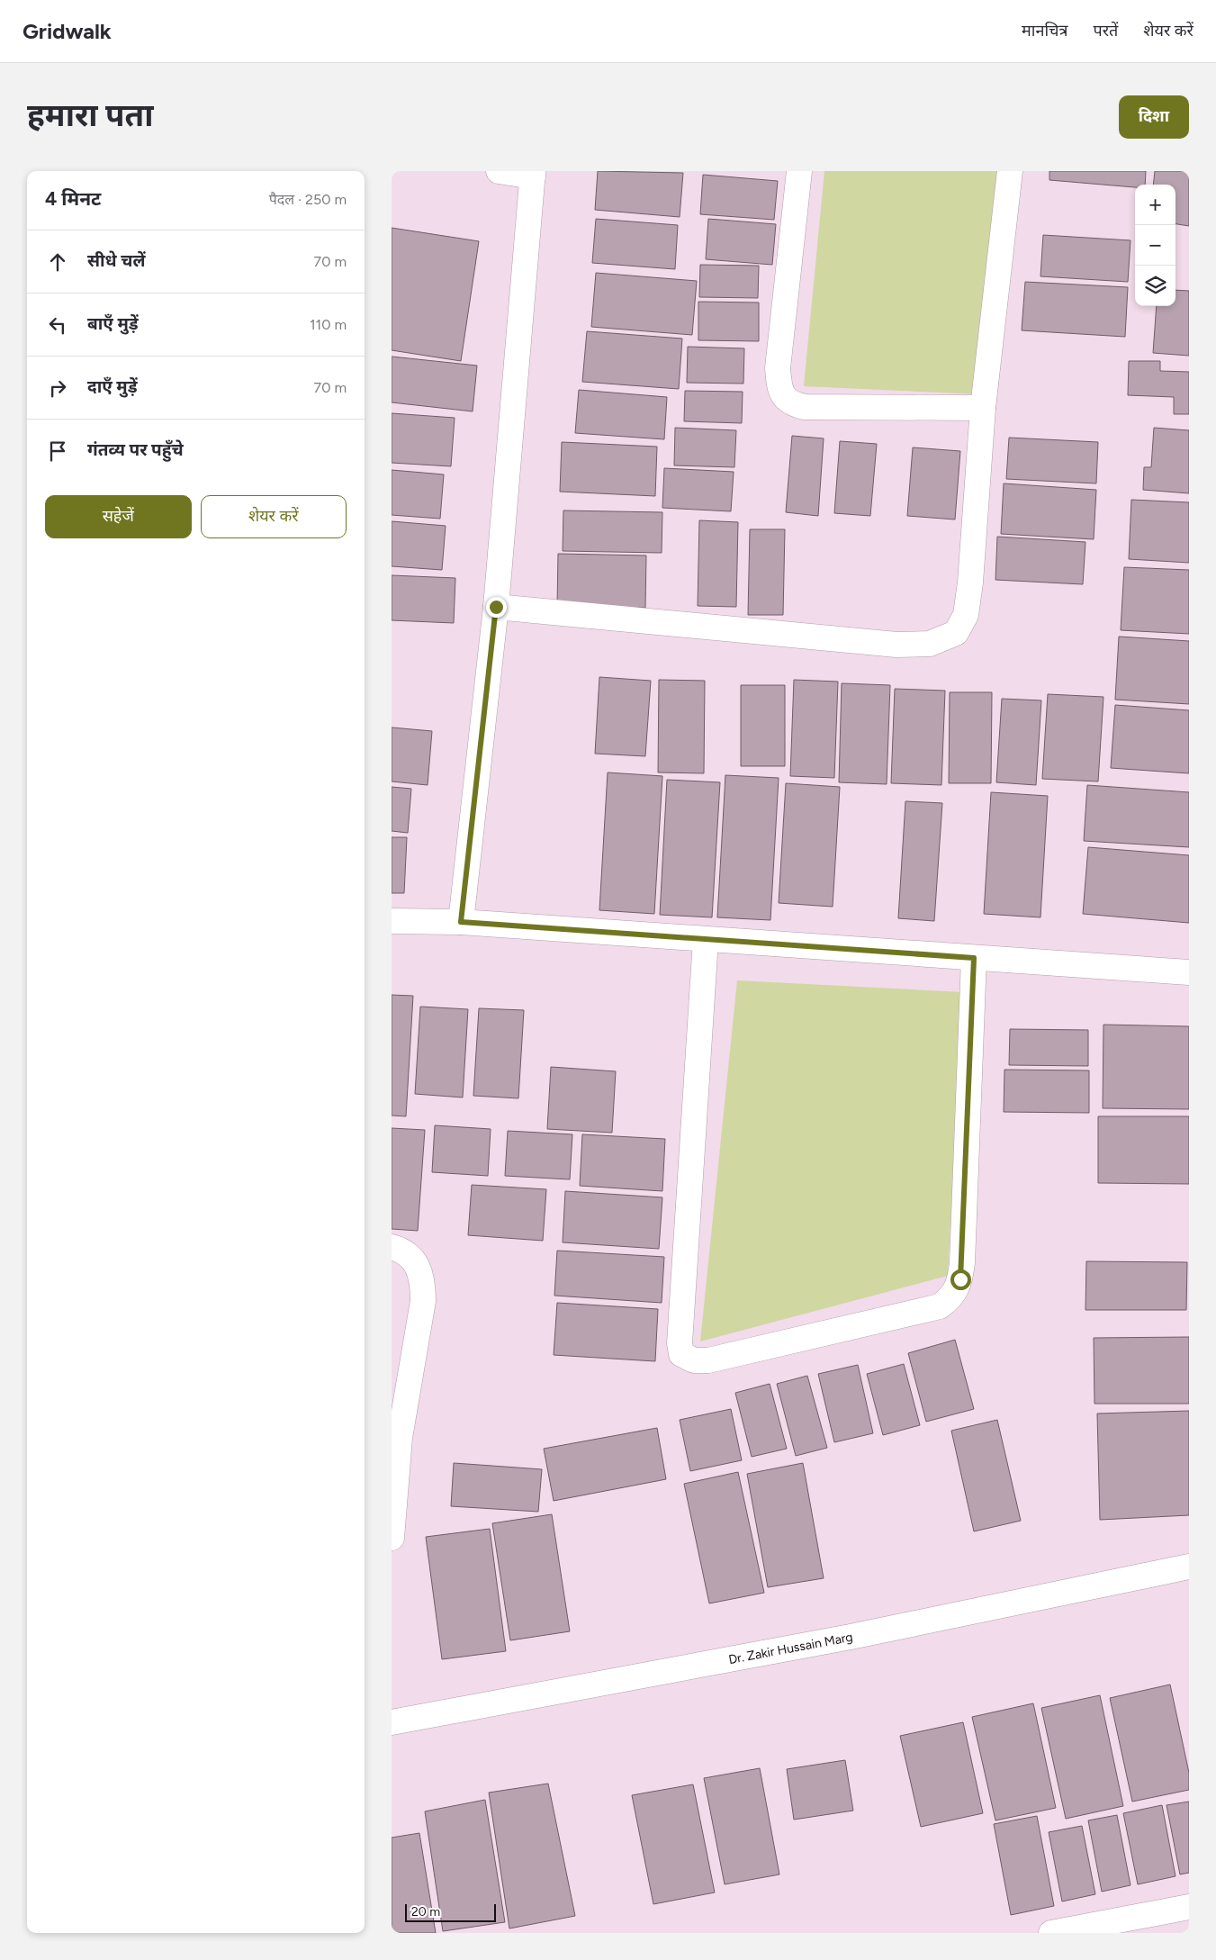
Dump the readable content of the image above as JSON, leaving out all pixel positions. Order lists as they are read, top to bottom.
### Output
{
  "streets": {
    "street": ["Dr. Zakir Hussain Marg"]
  },
  "scale_bar": "20 m",
  "page": {
    "header": "Gridwalk",
    "nav": ["मानचित्र", "परतें", "शेयर करें"],
    "buttons": [
      "दिशा",
      ["सहेजें", "शेयर करें"]
    ],
    "title": "हमारा पता",
    "heading": ["4 मिनट", "पैदल · 250 m"],
    "map_buttons": ["+", "−"],
    "list": [
      ["सीधे चलें", "70 m"],
      ["बाएँ मुड़ें", "110 m"],
      ["दाएँ मुड़ें", "70 m"],
      "गंतव्य पर पहुँचे"
    ],
    "scale": "20 m"
  }
}
